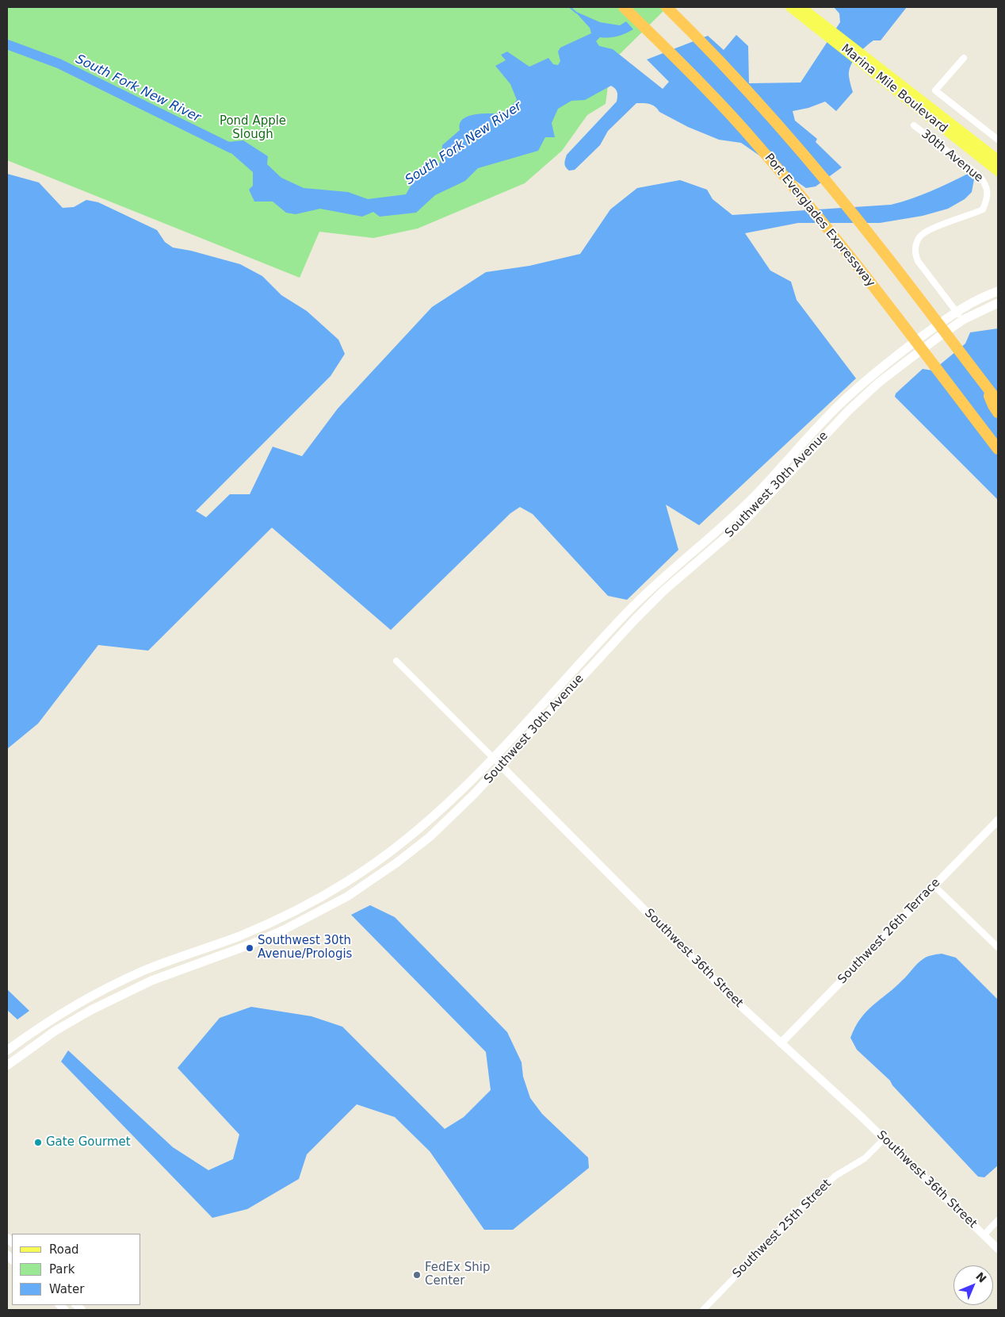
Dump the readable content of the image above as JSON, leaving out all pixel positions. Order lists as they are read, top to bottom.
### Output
{
  "streets": {
    "highway": ["Port Everglades Expressway"],
    "main road": ["Marina Mile Boulevard", "Southwest 30th Avenue"],
    "street": [
      "30th Avenue",
      "Southwest 26th Terrace",
      "Southwest 36th Street",
      "Southwest 25th Street"
    ]
  },
  "crossings": [
    ["30th Avenue", "Southwest 30th Avenue"],
    ["Southwest 30th Avenue", "Southwest 36th Street"],
    ["Southwest 26th Terrace", "Southwest 36th Street"],
    ["Southwest 36th Street", "Southwest 25th Street"]
  ],
  "water": ["South Fork New River"],
  "parks": ["Pond Apple Slough"],
  "places": ["Southwest 30th Avenue/Prologis", "Gate Gourmet", "FedEx Ship Center"],
  "legend": ["Road", "Park", "Water"],
  "north": "top right"
}
